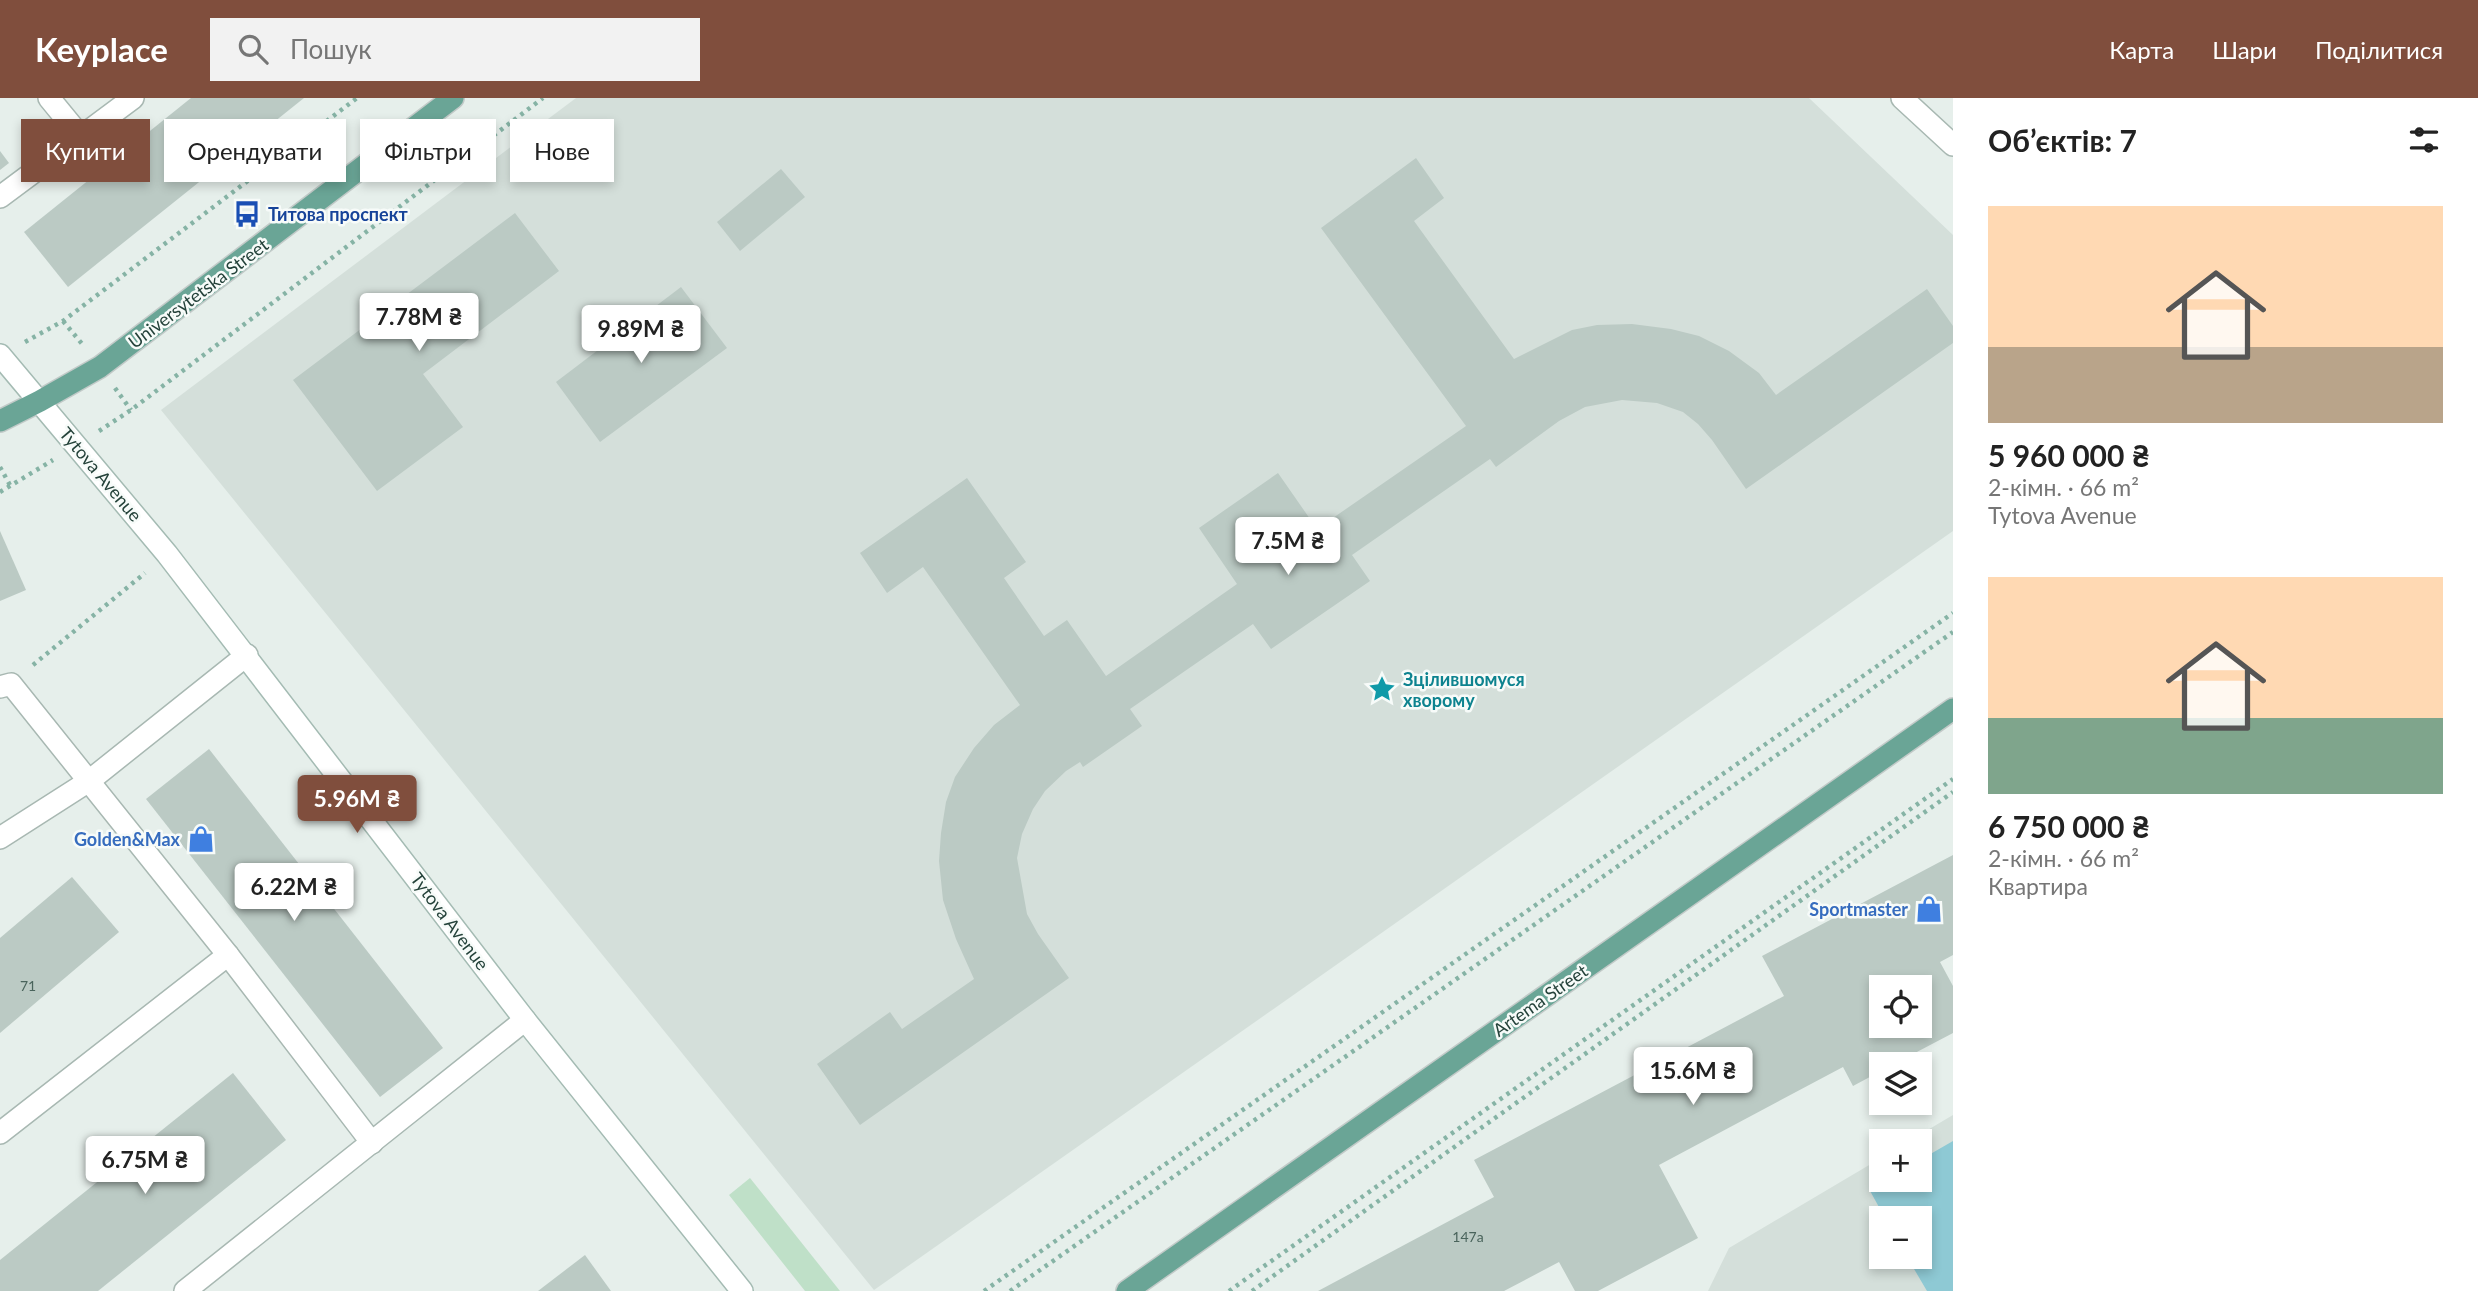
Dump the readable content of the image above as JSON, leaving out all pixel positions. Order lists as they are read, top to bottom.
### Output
{
  "streets": {
    "main road": ["Universytetska Street", "Artema Street"],
    "street": ["Tytova Avenue"]
  },
  "crossings": [
    ["Universytetska Street", "Tytova Avenue"]
  ],
  "places": {
    "bus stop": ["Титова проспект"],
    "place": ["Зцілившомуся хворому"],
    "shop": ["Golden&Max", "Sportmaster"]
  },
  "house_numbers": ["71", "147а"],
  "page": {
    "header": "Keyplace",
    "search": "Пошук",
    "nav": ["Карта", "Шари", "Поділитися"],
    "heading": "Об’єктів: 7",
    "chip": [
      "Купити",
      "Орендувати",
      "Фільтри",
      "Нове"
    ],
    "list": [
      {
        "name": "5 960 000 ₴",
        "note": "2-кімн. · 66 m² · Tytova Avenue"
      },
      {
        "name": "6 750 000 ₴",
        "note": "2-кімн. · 66 m² · Квартира"
      }
    ],
    "price": [
      "7.78M ₴",
      "9.89M ₴",
      "7.5M ₴",
      "5.96M ₴",
      "6.22M ₴",
      "15.6M ₴",
      "6.75M ₴"
    ],
    "map_buttons": ["+", "−"]
  }
}
